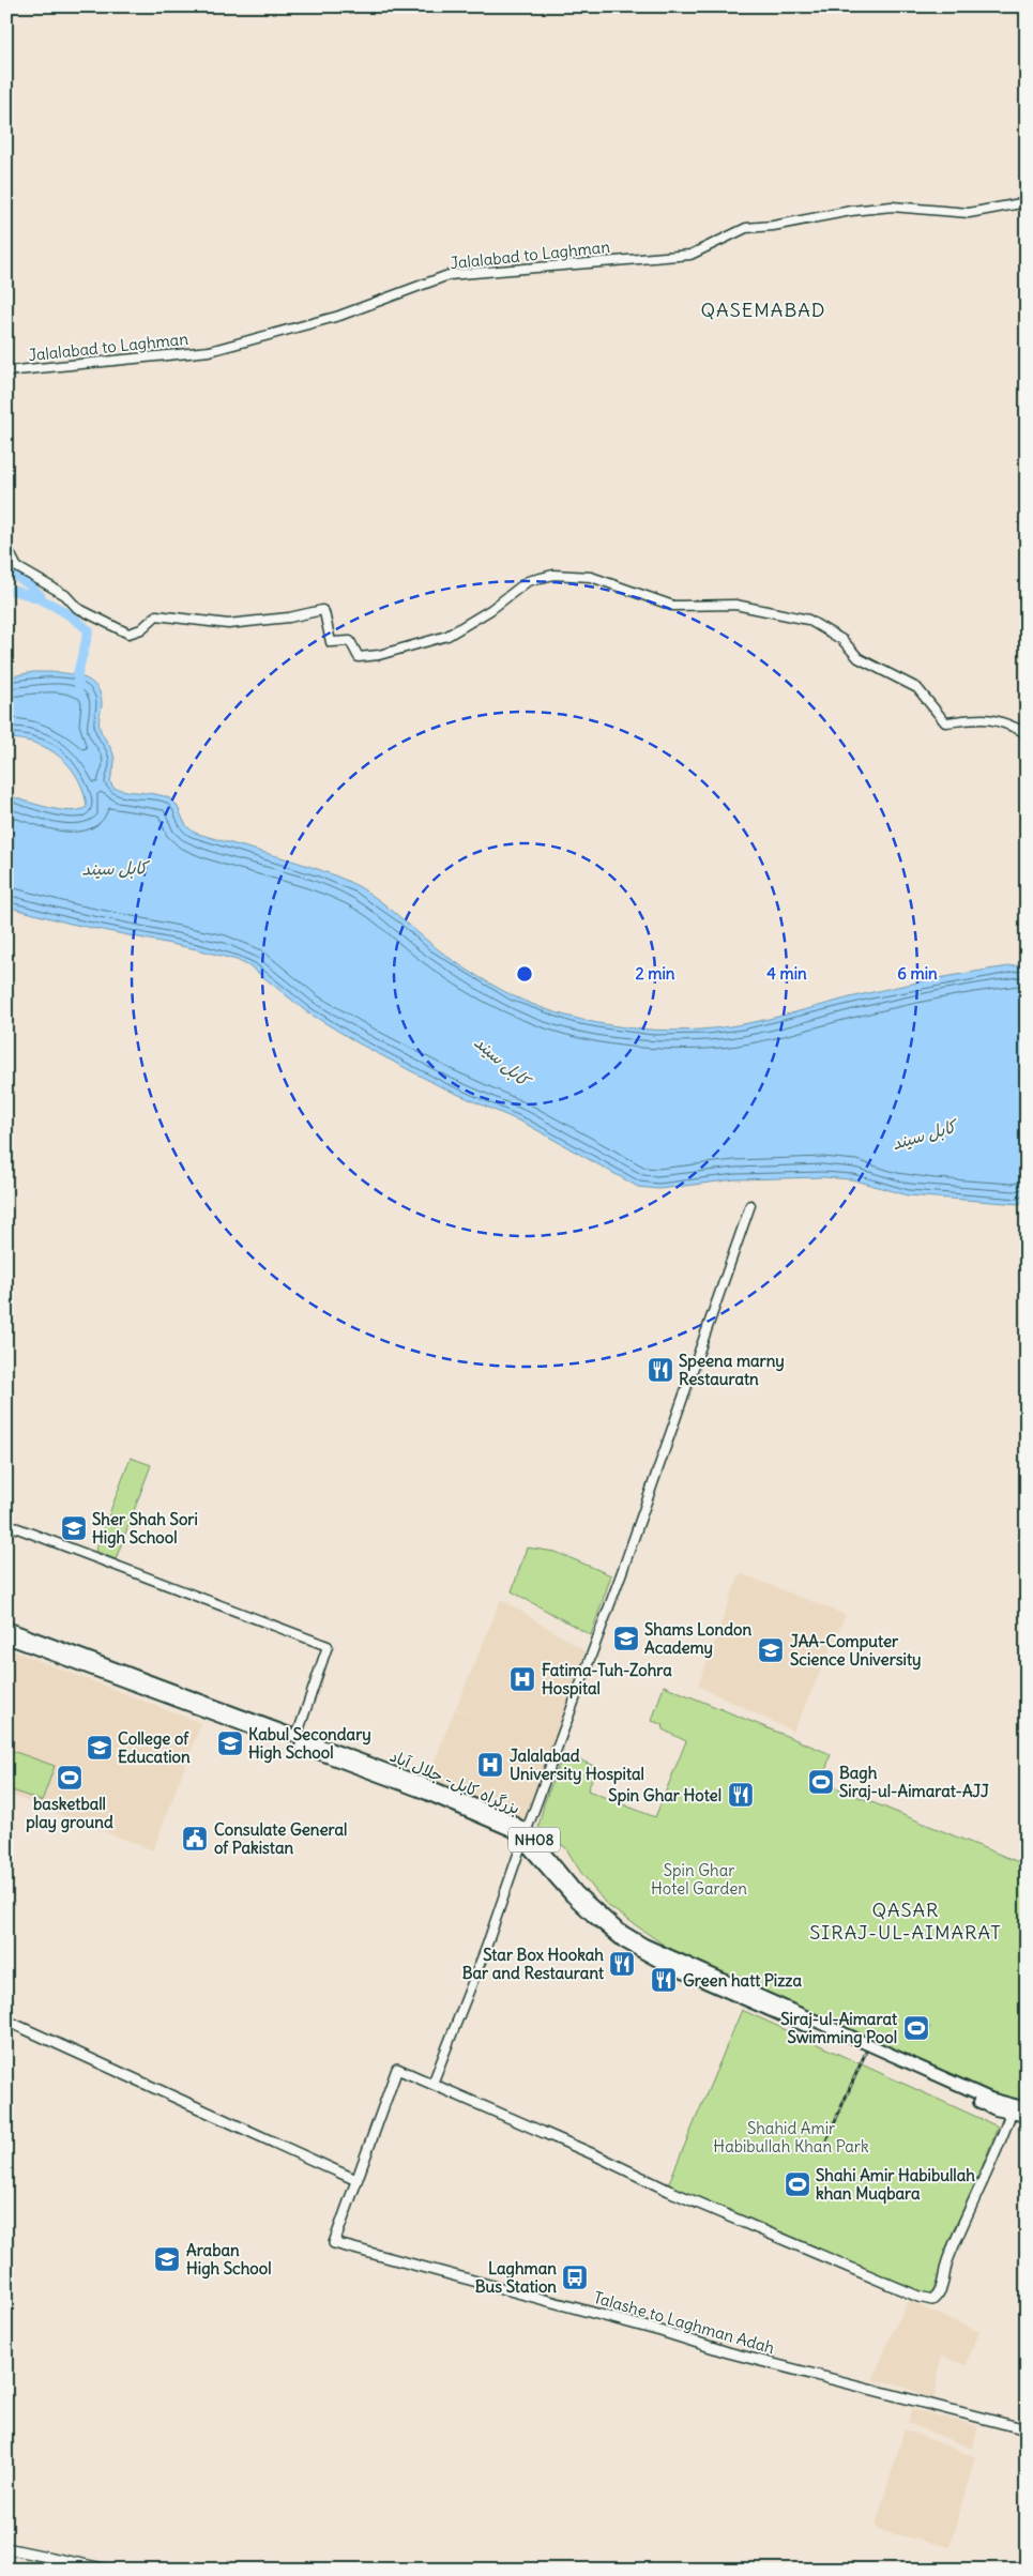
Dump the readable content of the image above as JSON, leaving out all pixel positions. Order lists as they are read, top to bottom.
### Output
{
  "streets": {
    "highway": ["بزرگراه کابل- جلال آباد", "NH08"],
    "main road": ["Talashe to Laghman Adah"],
    "street": ["Jalalabad to Laghman"]
  },
  "districts": ["QASEMABAD", "QASAR SIRAJ-UL-AIMARAT"],
  "water": ["کابل سيند"],
  "parks": ["Spin Ghar Hotel Garden", "Shahid Amir Habibullah Khan Park"],
  "places": {
    "restaurant": [
      "Speena marny Restauratn",
      "Spin Ghar Hotel",
      "Star Box Hookah Bar and Restaurant",
      "Green hatt Pizza"
    ],
    "school or university": [
      "Sher Shah Sori High School",
      "Shams London Academy",
      "JAA-Computer Science University",
      "Kabul Secondary High School",
      "College of Education",
      "Araban High School"
    ],
    "hospital": ["Fatima-Tuh-Zohra Hospital", "Jalalabad University Hospital"],
    "sports": [
      "basketball play ground",
      "Bagh Siraj-ul-Aimarat-AJJ",
      "Siraj-ul-Aimarat Swimming Pool",
      "Shahi Amir Habibullah khan Muqbara"
    ],
    "public building": ["Consulate General of Pakistan"],
    "bus stop": ["Laghman Bus Station"]
  },
  "rings": ["2 min", "4 min", "6 min"]
}
